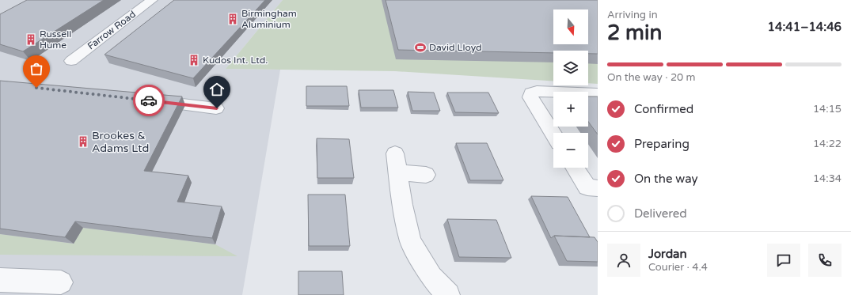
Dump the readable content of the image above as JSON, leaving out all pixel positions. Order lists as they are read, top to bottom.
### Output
{
  "streets": {
    "street": ["Farrow Road"]
  },
  "places": {
    "building": [
      "Birmingham Aluminium",
      "Russell Hume",
      "Kudos Int. Ltd.",
      "Brookes & Adams Ltd"
    ],
    "sports": ["David Lloyd"]
  },
  "north": "bottom",
  "page": {
    "heading": ["2 min", "Arriving in", "14:41–14:46"],
    "panel": ["Jordan", "Courier · 4.4"],
    "map_buttons": ["+", "−"],
    "bar": "On the way · 20 m",
    "list": [
      ["Confirmed", "14:15"],
      ["Preparing", "14:22"],
      ["On the way", "14:34"],
      "Delivered"
    ]
  }
}
